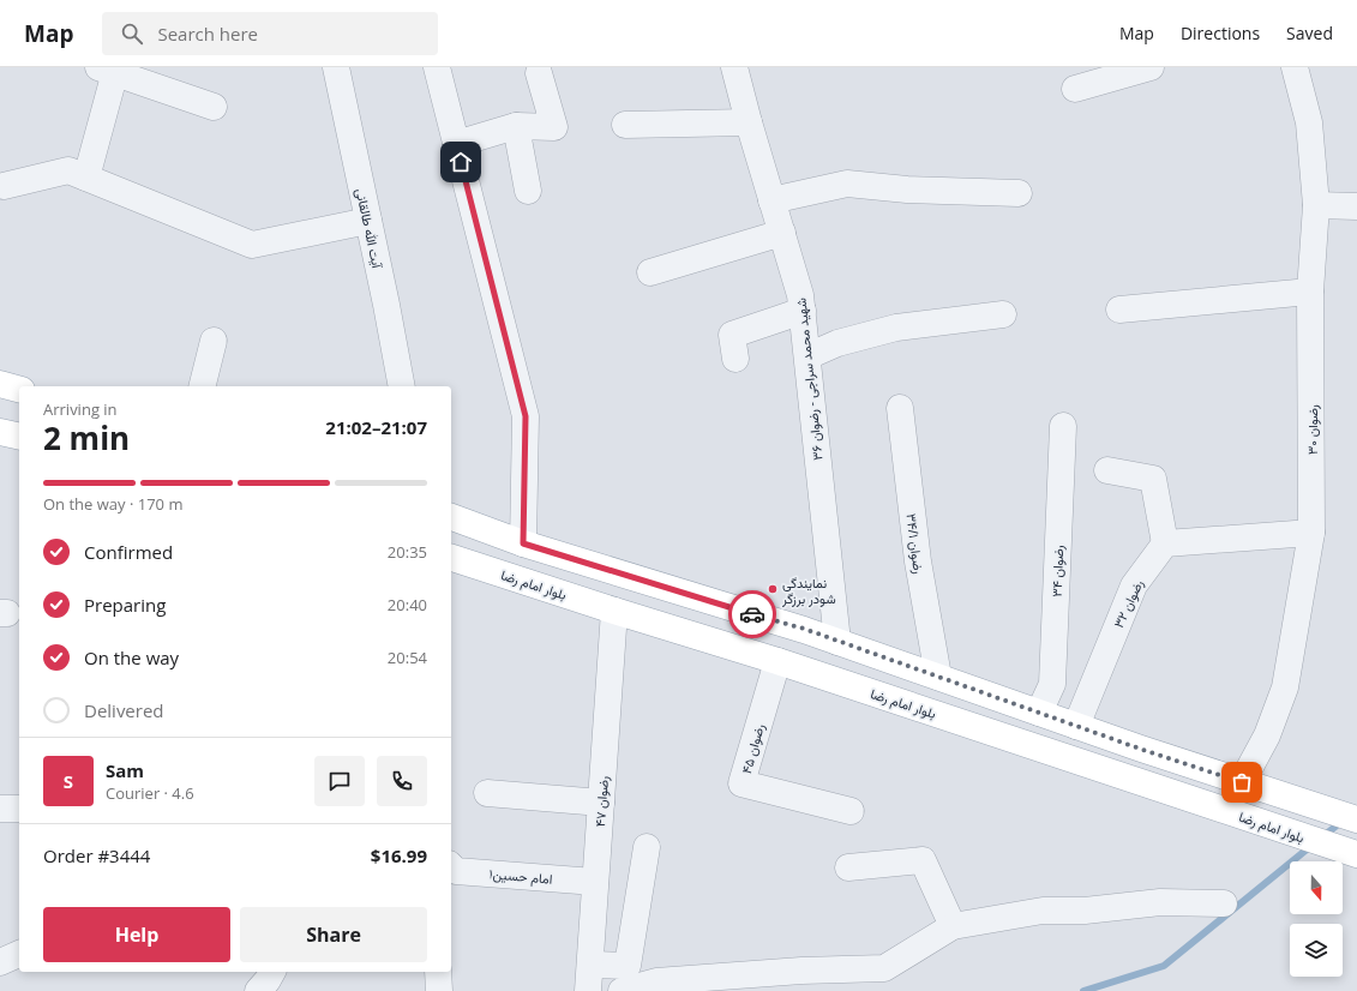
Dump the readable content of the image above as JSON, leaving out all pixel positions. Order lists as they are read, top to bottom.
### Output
{
  "streets": {
    "main road": ["بلوار امام رضا"],
    "street": [
      "آیت الله طالقانی",
      "شهید محمد سراجی - رضوان ۳۶",
      "رضوان ۳۰",
      "رضوان ۳۴/۱",
      "رضوان ۳۴",
      "رضوان ۳۲",
      "رضوان ۴۵",
      "رضوان ۴۷",
      "امام حسین۱"
    ]
  },
  "crossings": [
    ["بلوار امام رضا", "رضوان ۴۵"],
    ["بلوار امام رضا", "رضوان ۴۷"],
    ["رضوان ۴۷", "امام حسین۱"]
  ],
  "places": ["نمایندگی شودر برزگر"],
  "north": "bottom",
  "page": {
    "header": "Map",
    "search": "Search here",
    "nav": ["Map", "Directions", "Saved"],
    "heading": ["2 min", "Arriving in", "21:02–21:07"],
    "panel": [
      "Sam",
      "Courier · 4.6",
      "Order #3444",
      "$16.99"
    ],
    "bar": "On the way · 170 m",
    "list": [
      ["Confirmed", "20:35"],
      ["Preparing", "20:40"],
      ["On the way", "20:54"],
      "Delivered"
    ],
    "round": "S",
    "buttons": ["Help", "Share"]
  }
}
